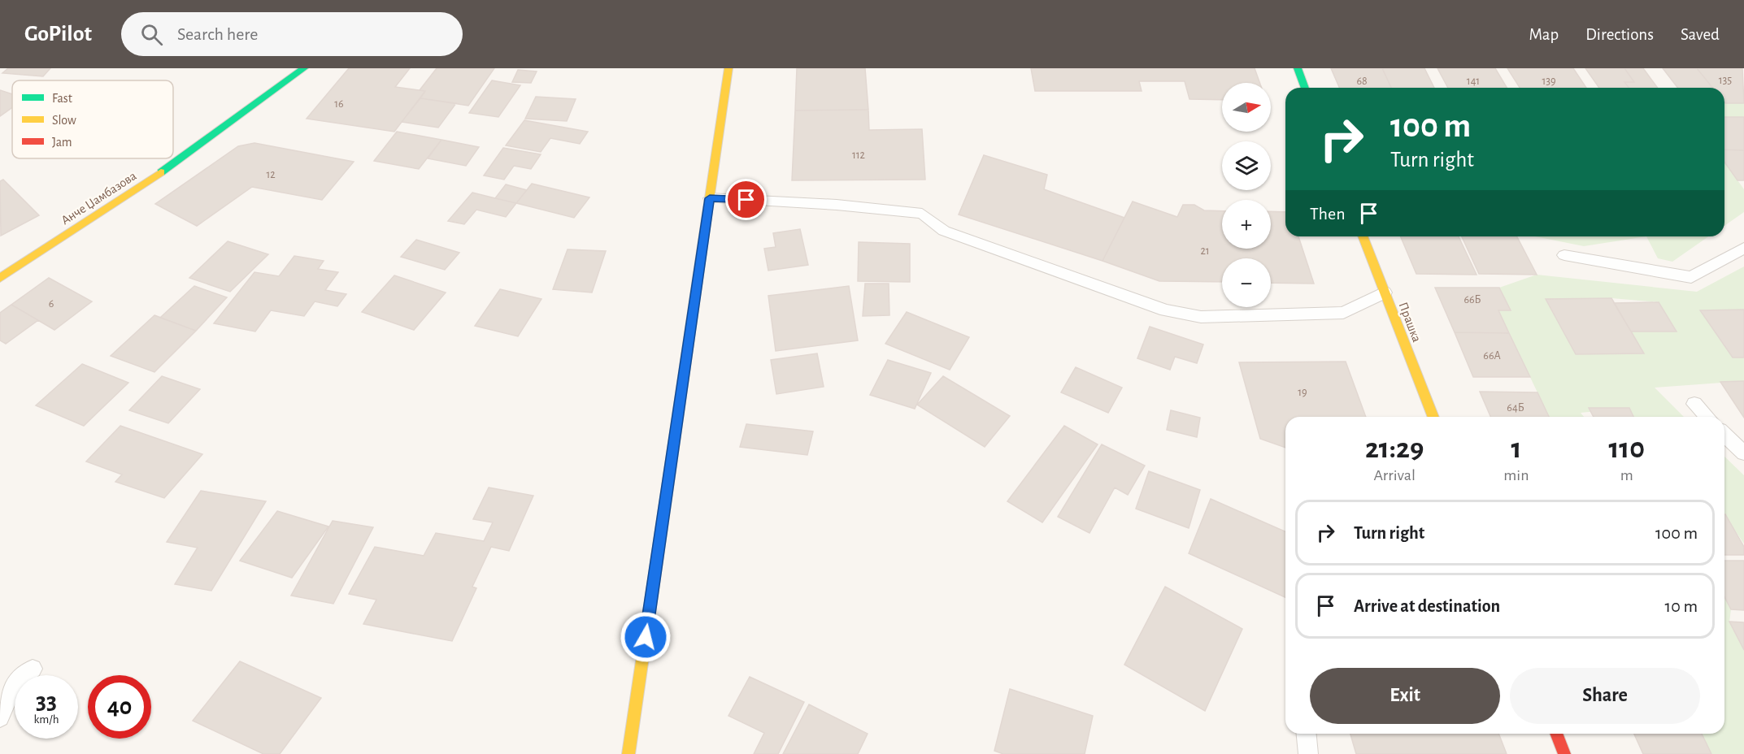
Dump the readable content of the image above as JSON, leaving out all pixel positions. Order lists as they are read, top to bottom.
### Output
{
  "streets": {
    "street": ["Анче Џамбазова", "Прашка"]
  },
  "house_numbers": [
    "135",
    "68",
    "141",
    "139",
    "16",
    "112",
    "12",
    "21",
    "66Б",
    "6",
    "66А",
    "19",
    "64Б"
  ],
  "legend": ["Fast", "Slow", "Jam"],
  "north": "right",
  "page": {
    "header": "GoPilot",
    "search": "Search here",
    "nav": ["Map", "Directions", "Saved"],
    "map_buttons": ["+", "−"],
    "turn": ["100 m", "Turn right"],
    "then": "Then",
    "eta": [
      "21:29",
      "Arrival",
      "1",
      "min",
      "110",
      "m"
    ],
    "list": [
      {
        "name": "Turn right",
        "value": "100 m"
      },
      {
        "name": "Arrive at destination",
        "value": "10 m"
      }
    ],
    "buttons": ["Exit", "Share"],
    "speed": "33 km/h",
    "limit": "40"
  }
}
